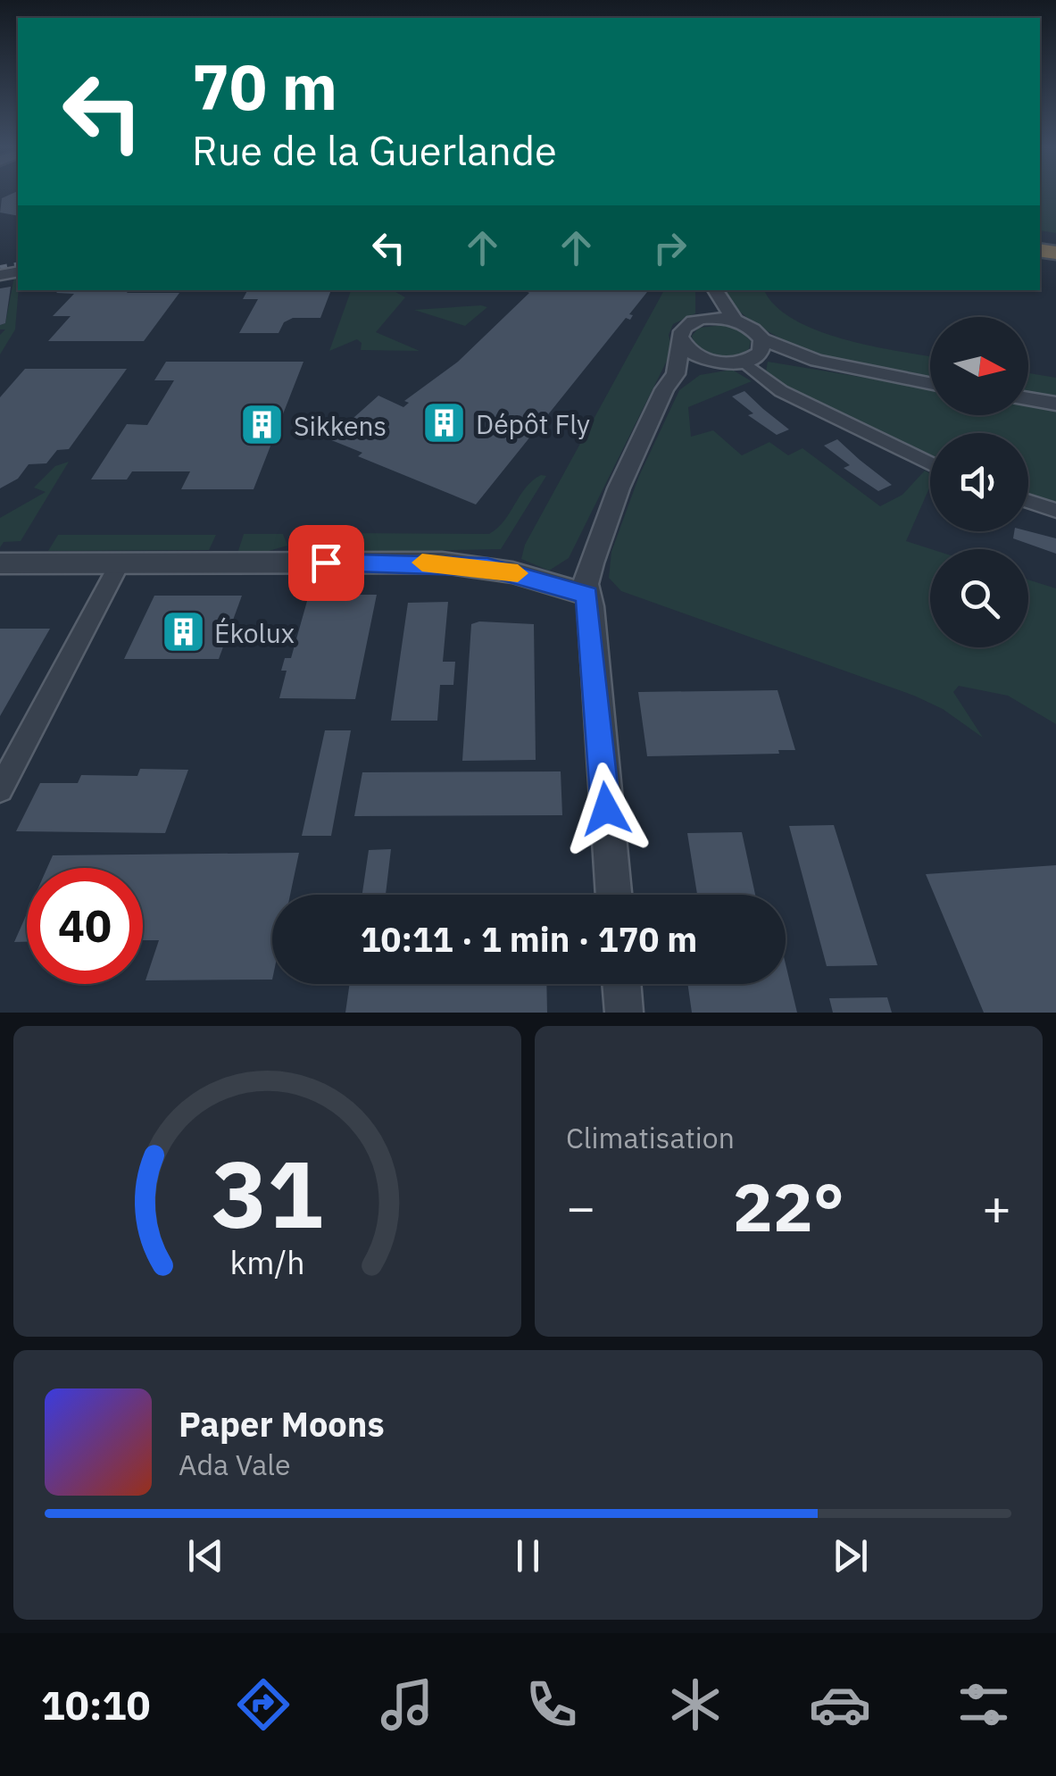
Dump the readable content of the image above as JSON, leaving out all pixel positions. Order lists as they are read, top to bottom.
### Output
{
  "places": {
    "building": ["Dépôt Fly", "Sikkens", "Ékolux"]
  },
  "north": "right",
  "page": {
    "turn": ["70 m", "Rue de la Guerlande"],
    "limit": "40",
    "trip": "10:11 · 1 min · 170 m",
    "tile": "Climatisation",
    "heat": ["−", "22°", "+"],
    "song": ["Paper Moons", "Ada Vale"],
    "tabs": "10:10",
    "gauge": ["31", "km/h"]
  }
}
